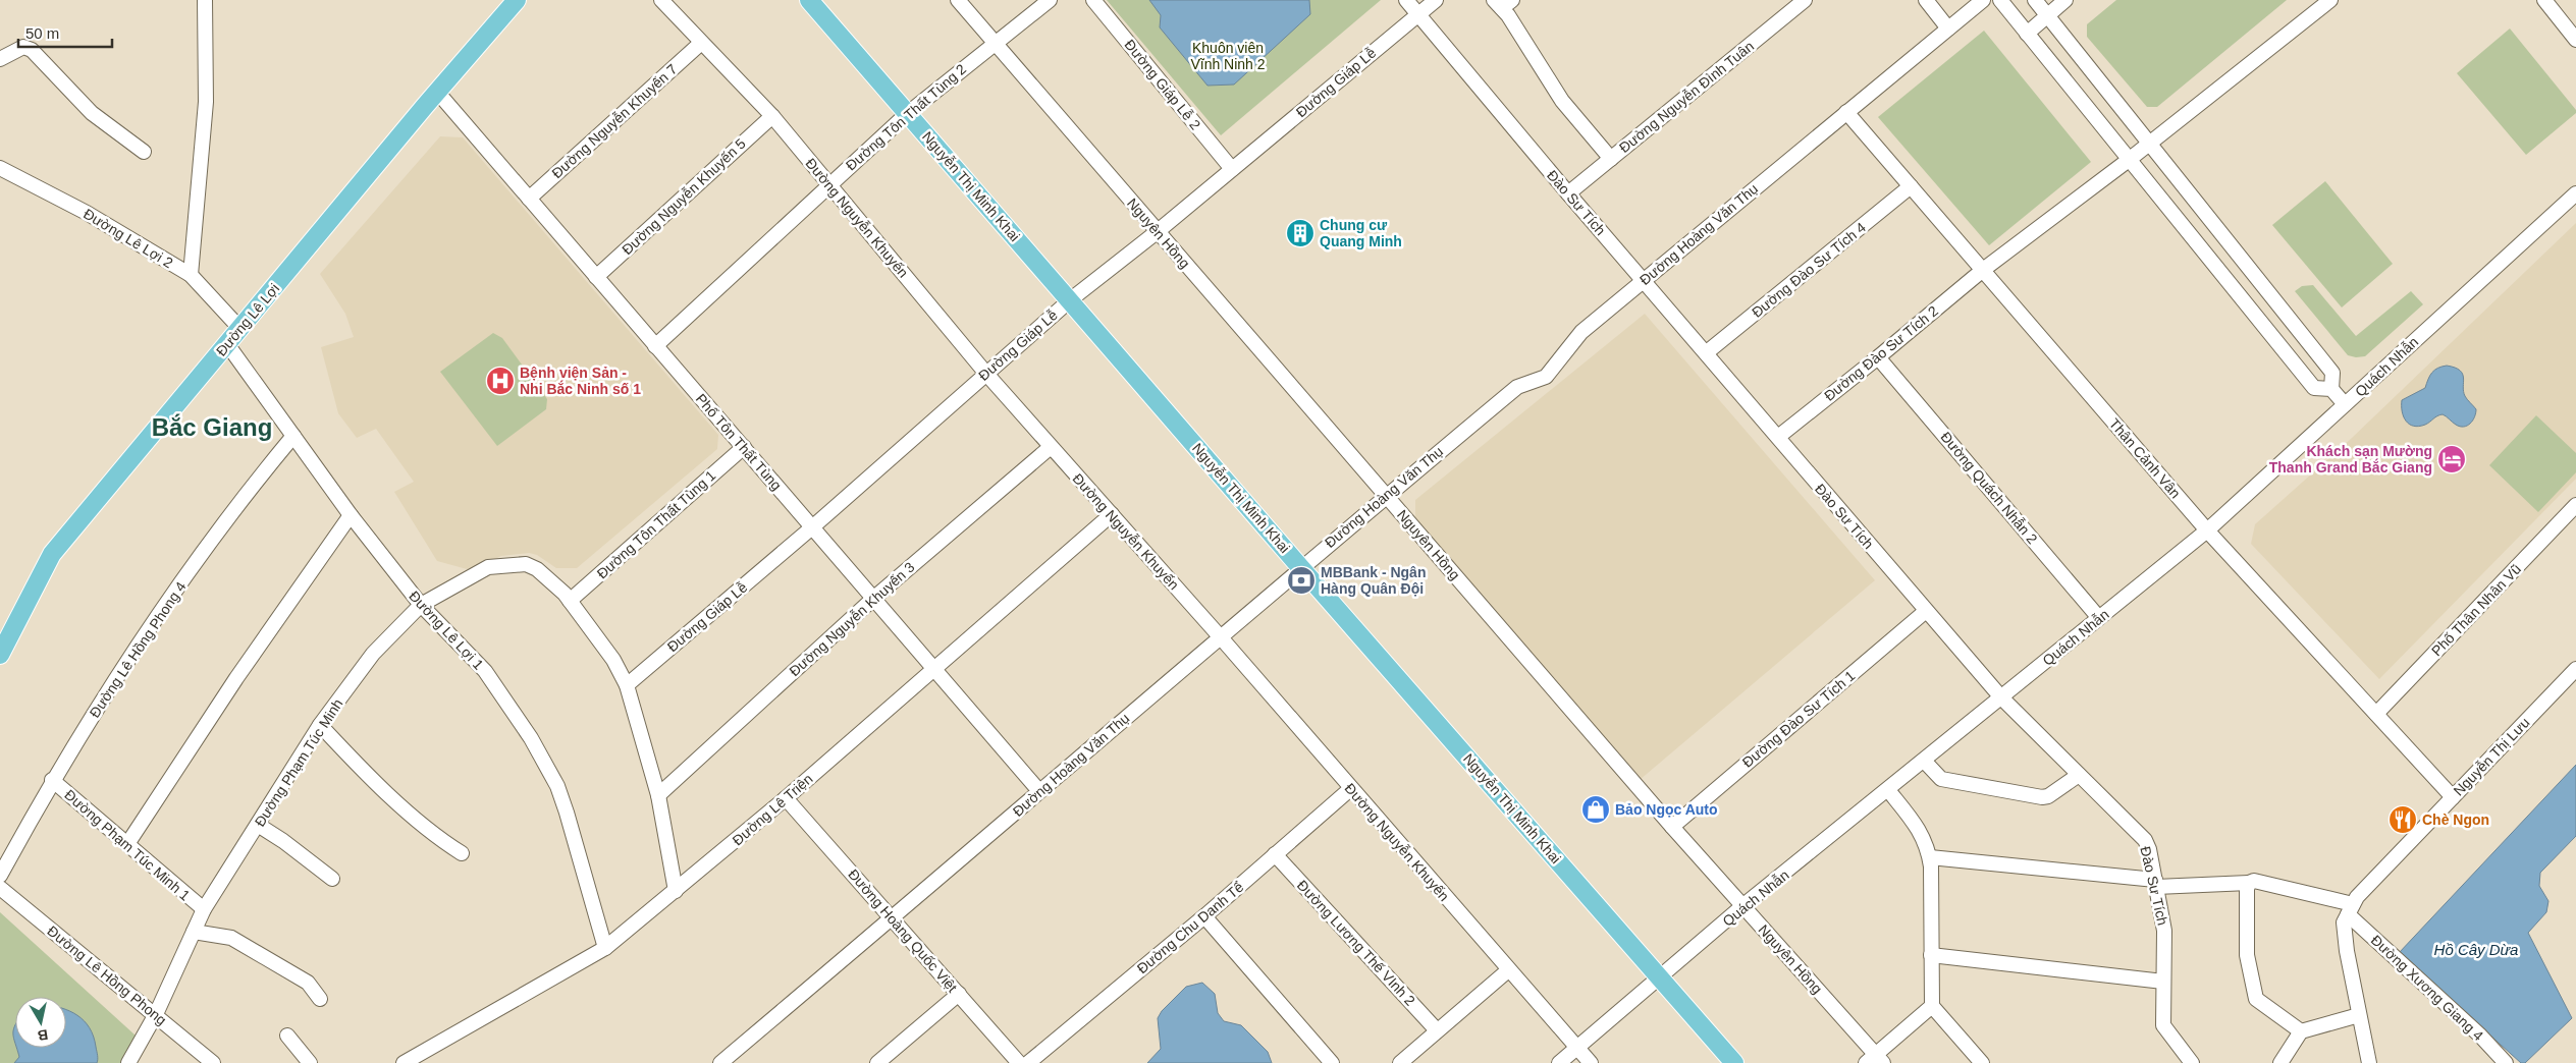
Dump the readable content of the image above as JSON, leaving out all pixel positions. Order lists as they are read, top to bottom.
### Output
{
  "streets": {
    "main road": ["Nguyễn Thị Minh Khai", "Đường Lê Lợi"],
    "street": [
      "Đường Giáp Lễ",
      "Đường Giáp Lễ 2",
      "Đường Nguyễn Đình Tuân",
      "Đường Tôn Thất Tùng 2",
      "Đường Nguyễn Khuyến 7",
      "Đường Nguyễn Khuyến 5",
      "Đào Sư Tích",
      "Đường Nguyễn Khuyến",
      "Nguyên Hồng",
      "Đường Hoàng Văn Thụ",
      "Đường Lê Lợi 2",
      "Đường Đào Sư Tích 4",
      "Đường Đào Sư Tích 2",
      "Quách Nhẫn",
      "Phố Tôn Thất Tùng",
      "Thân Cảnh Vân",
      "Đường Quách Nhẫn 2",
      "Đường Tôn Thất Tùng 1",
      "Phố Thân Nhân Vũ",
      "Đường Nguyễn Khuyến 3",
      "Đường Lê Lợi 1",
      "Đường Lê Hồng Phong 4",
      "Đường Đào Sư Tích 1",
      "Nguyễn Thị Lưu",
      "Đường Phạm Túc Minh",
      "Đường Lê Triện",
      "Đường Phạm Túc Minh 1",
      "Đường Chu Danh Tể",
      "Đường Hoàng Quốc Việt",
      "Đường Lương Thế VInh 2",
      "Đường Lê Hồng Phong",
      "Đường Xương Giang 4"
    ]
  },
  "crossings": [
    ["Đường Giáp Lễ", "Đường Giáp Lễ 2"],
    ["Đường Giáp Lễ", "Nguyễn Thị Minh Khai"],
    ["Đường Giáp Lễ", "Đào Sư Tích"],
    ["Đường Giáp Lễ", "Đường Nguyễn Khuyến"],
    ["Đường Giáp Lễ", "Nguyên Hồng"],
    ["Đường Giáp Lễ", "Phố Tôn Thất Tùng"],
    ["Đường Giáp Lễ", "Đường Phạm Túc Minh"],
    ["Đường Nguyễn Đình Tuân", "Đào Sư Tích"],
    ["Đường Tôn Thất Tùng 2", "Nguyễn Thị Minh Khai"],
    ["Đường Tôn Thất Tùng 2", "Đường Nguyễn Khuyến"],
    ["Đường Tôn Thất Tùng 2", "Nguyên Hồng"],
    ["Đường Tôn Thất Tùng 2", "Phố Tôn Thất Tùng"],
    ["Đường Nguyễn Khuyến 7", "Đường Nguyễn Khuyến"],
    ["Đường Nguyễn Khuyến 7", "Phố Tôn Thất Tùng"],
    ["Nguyễn Thị Minh Khai", "Đường Hoàng Văn Thụ"],
    ["Nguyễn Thị Minh Khai", "Quách Nhẫn"],
    ["Đường Nguyễn Khuyến 5", "Đường Nguyễn Khuyến"],
    ["Đường Nguyễn Khuyến 5", "Phố Tôn Thất Tùng"],
    ["Đào Sư Tích", "Đường Hoàng Văn Thụ"],
    ["Đào Sư Tích", "Đường Đào Sư Tích 4"],
    ["Đào Sư Tích", "Đường Đào Sư Tích 2"],
    ["Đào Sư Tích", "Quách Nhẫn"],
    ["Đào Sư Tích", "Đường Đào Sư Tích 1"],
    ["Đường Nguyễn Khuyến", "Đường Hoàng Văn Thụ"],
    ["Đường Nguyễn Khuyến", "Quách Nhẫn"],
    ["Đường Nguyễn Khuyến", "Đường Nguyễn Khuyến 3"],
    ["Đường Nguyễn Khuyến", "Đường Lê Triện"],
    ["Đường Nguyễn Khuyến", "Đường Chu Danh Tể"],
    ["Nguyên Hồng", "Đường Hoàng Văn Thụ"],
    ["Nguyên Hồng", "Quách Nhẫn"],
    ["Nguyên Hồng", "Đường Đào Sư Tích 1"],
    ["Đường Hoàng Văn Thụ", "Phố Tôn Thất Tùng"],
    ["Đường Hoàng Văn Thụ", "Thân Cảnh Vân"],
    ["Đường Hoàng Văn Thụ", "Đường Hoàng Quốc Việt"],
    ["Đường Lê Lợi 2", "Đường Lê Lợi"],
    ["Đường Đào Sư Tích 4", "Thân Cảnh Vân"],
    ["Đường Lê Lợi", "Phố Tôn Thất Tùng"],
    ["Đường Lê Lợi", "Đường Lê Lợi 1"],
    ["Đường Đào Sư Tích 2", "Thân Cảnh Vân"],
    ["Đường Đào Sư Tích 2", "Đường Quách Nhẫn 2"],
    ["Quách Nhẫn", "Thân Cảnh Vân"],
    ["Quách Nhẫn", "Đường Quách Nhẫn 2"],
    ["Phố Tôn Thất Tùng", "Đường Tôn Thất Tùng 1"],
    ["Phố Tôn Thất Tùng", "Đường Nguyễn Khuyến 3"],
    ["Phố Tôn Thất Tùng", "Đường Lê Triện"],
    ["Thân Cảnh Vân", "Phố Thân Nhân Vũ"],
    ["Thân Cảnh Vân", "Nguyễn Thị Lưu"],
    ["Đường Tôn Thất Tùng 1", "Đường Phạm Túc Minh"],
    ["Đường Nguyễn Khuyến 3", "Đường Phạm Túc Minh"],
    ["Đường Lê Lợi 1", "Đường Lê Hồng Phong 4"],
    ["Đường Lê Lợi 1", "Đường Phạm Túc Minh"],
    ["Đường Lê Lợi 1", "Đường Lê Triện"],
    ["Đường Lê Hồng Phong 4", "Đường Phạm Túc Minh 1"],
    ["Nguyễn Thị Lưu", "Đường Xương Giang 4"],
    ["Đường Phạm Túc Minh", "Đường Lê Triện"],
    ["Đường Phạm Túc Minh", "Đường Phạm Túc Minh 1"],
    ["Đường Phạm Túc Minh", "Đường Lê Hồng Phong"],
    ["Đường Lê Triện", "Đường Hoàng Quốc Việt"],
    ["Đường Chu Danh Tể", "Đường Lương Thế VInh 2"]
  ],
  "districts": ["Bắc Giang"],
  "water": ["Hồ Cây Dừa"],
  "parks": ["Khuôn viên Vĩnh Ninh 2"],
  "places": {
    "building": ["Chung cư Quang Minh"],
    "hospital": ["Bệnh viện Sản - Nhi Bắc Ninh số 1"],
    "hotel": ["Khách sạn Mường Thanh Grand Bắc Giang"],
    "bank": ["MBBank - Ngân Hàng Quân Đội"],
    "shop": ["Bảo Ngọc Auto"],
    "restaurant": ["Chè Ngon"]
  },
  "scale_bar": "50 m",
  "north": "bottom"
}
